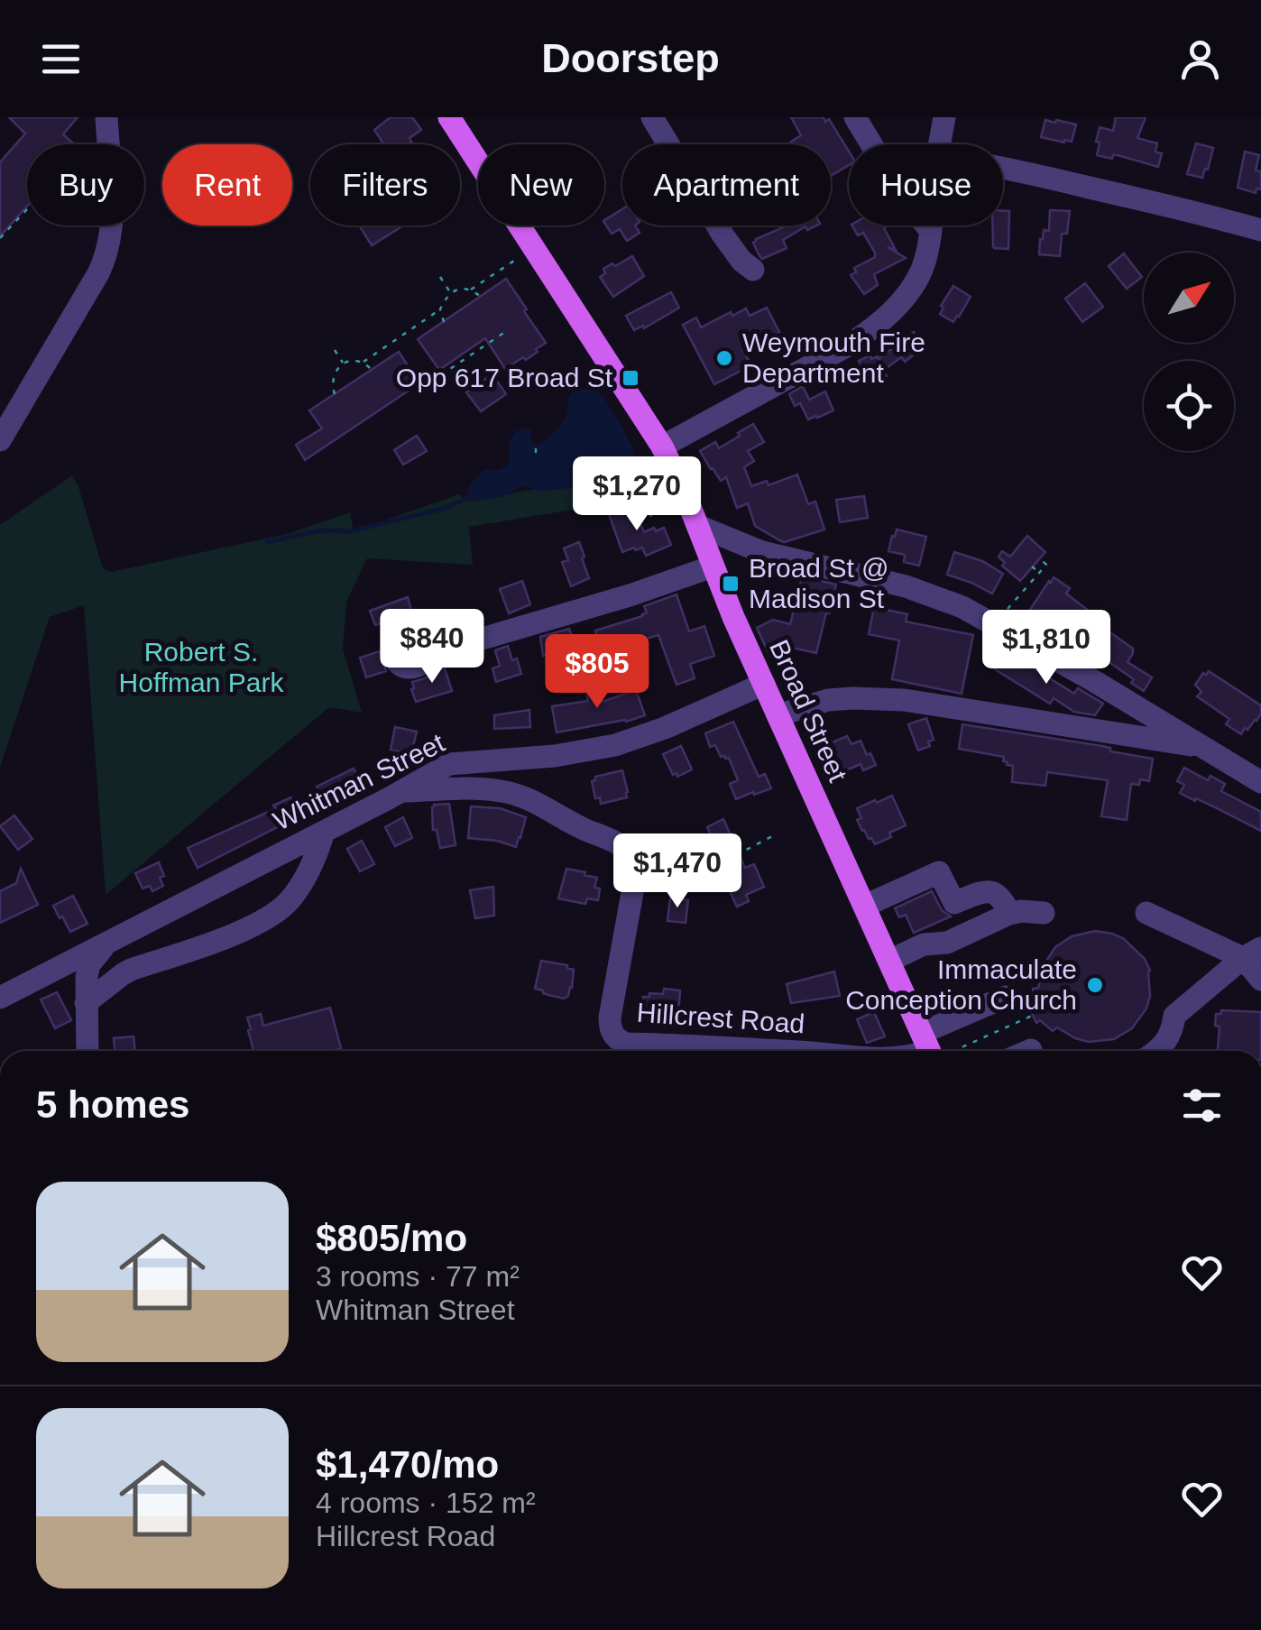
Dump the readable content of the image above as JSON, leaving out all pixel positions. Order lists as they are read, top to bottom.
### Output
{
  "streets": {
    "main road": ["Broad Street"],
    "street": ["Whitman Street", "Hillcrest Road"]
  },
  "crossings": [
    ["Broad Street", "Whitman Street"],
    ["Whitman Street", "Hillcrest Road"]
  ],
  "parks": ["Robert S. Hoffman Park"],
  "places": {
    "other": ["Weymouth Fire Department", "Immaculate Conception Church"],
    "transit": ["Opp 617 Broad St", "Broad St @ Madison St"]
  },
  "north": "top right",
  "page": {
    "header": "Doorstep",
    "chip": [
      "Buy",
      "Rent",
      "Filters",
      "New",
      "Apartment",
      "House"
    ],
    "price": [
      "$1,270",
      "$840",
      "$1,810",
      "$805",
      "$1,470"
    ],
    "heading": "5 homes",
    "list": [
      {
        "name": "$805/mo",
        "note": "3 rooms · 77 m² · Whitman Street"
      },
      {
        "name": "$1,470/mo",
        "note": "4 rooms · 152 m² · Hillcrest Road"
      }
    ]
  }
}
